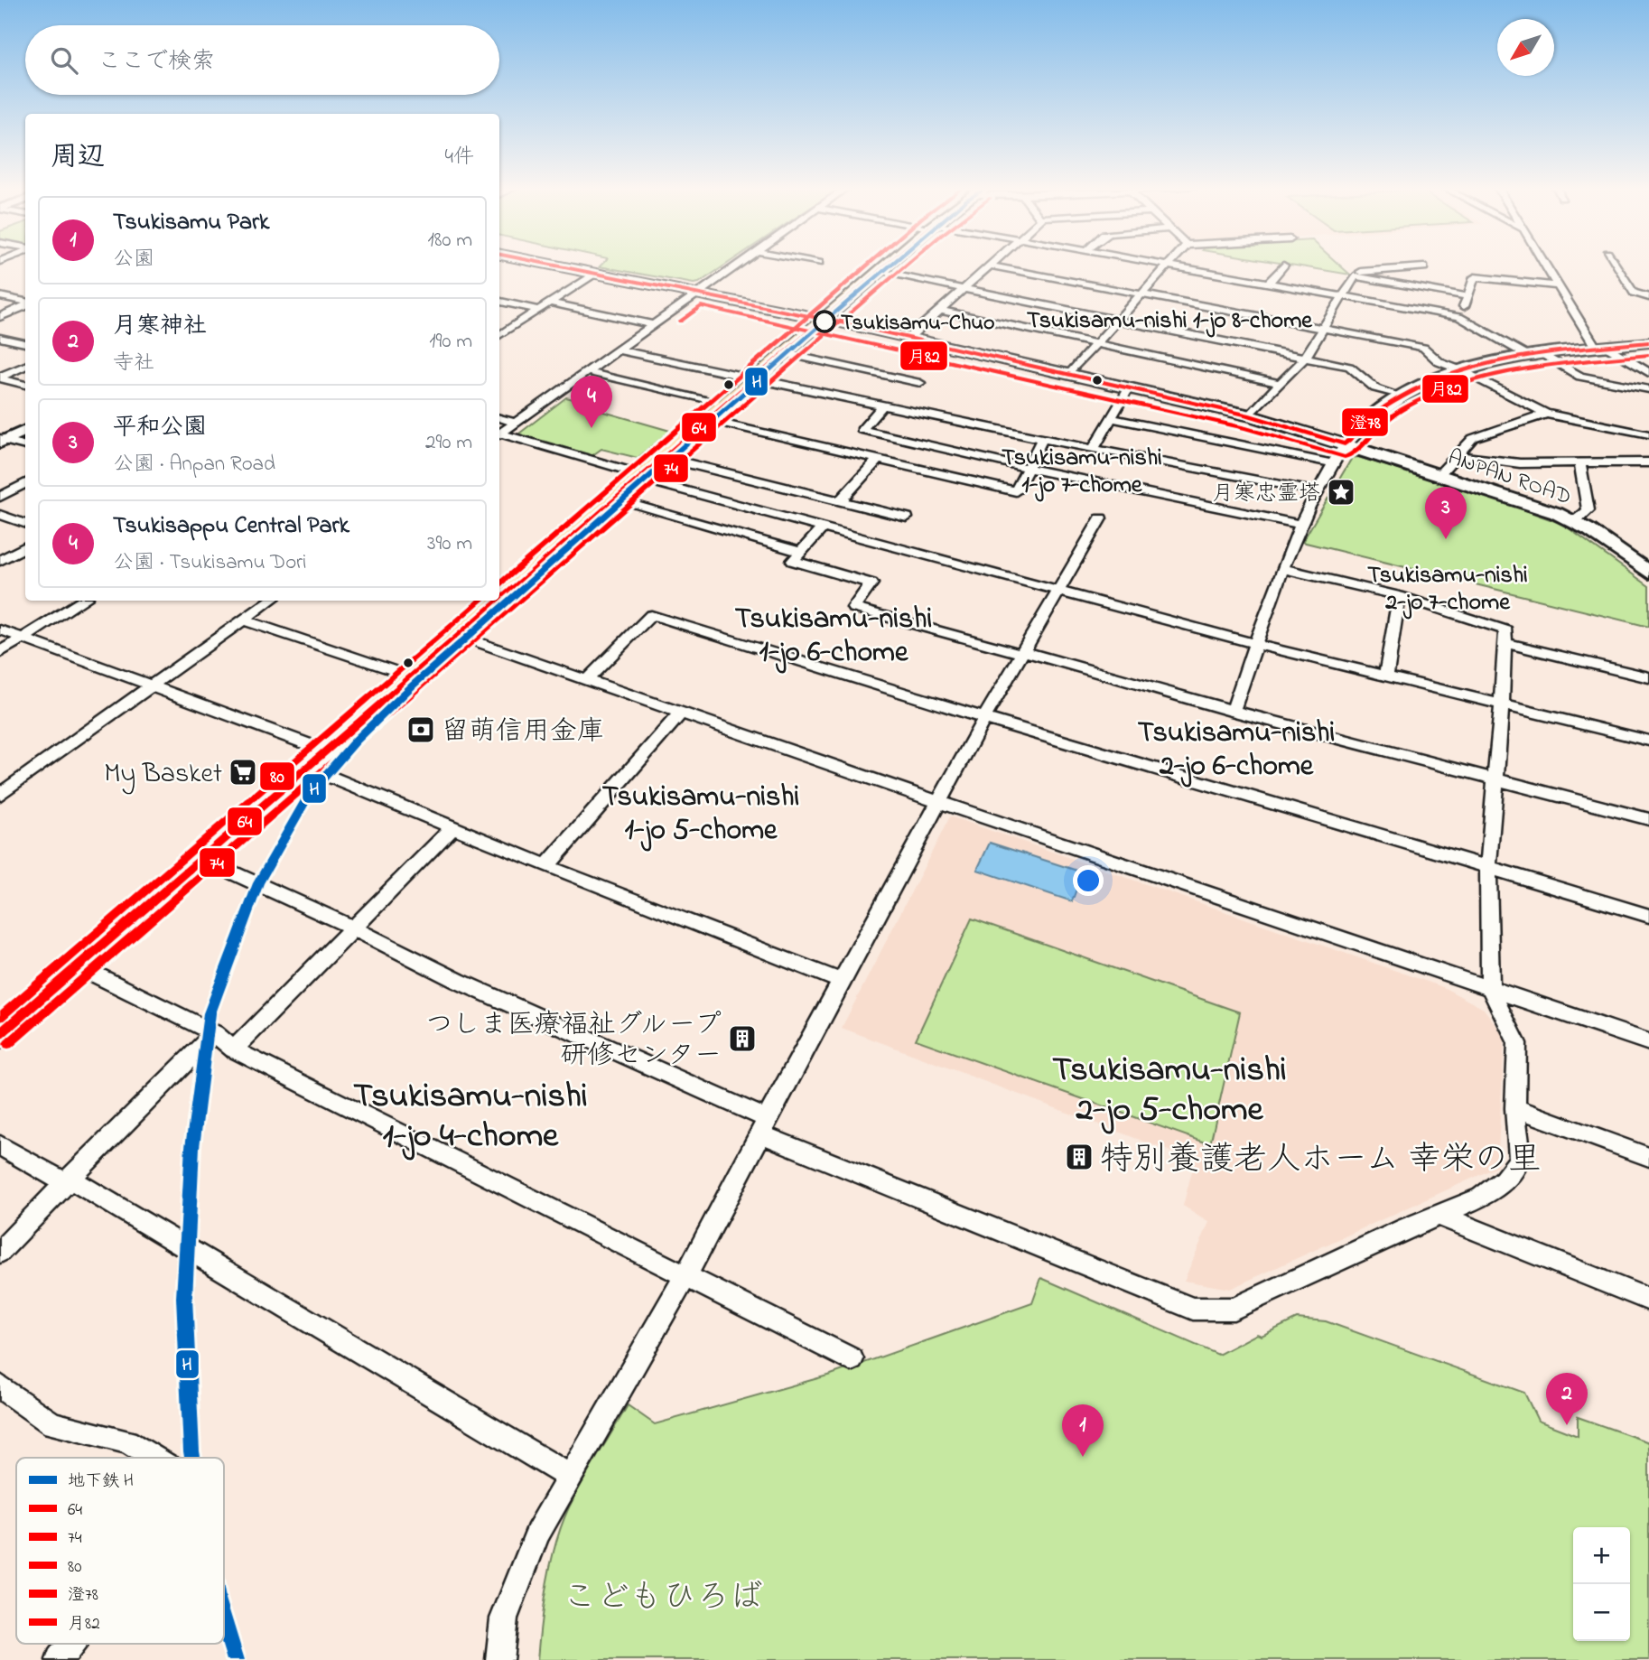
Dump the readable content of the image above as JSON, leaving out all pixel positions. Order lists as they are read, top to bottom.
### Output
{
  "streets": {
    "street": ["ANPAN ROAD"]
  },
  "districts": [
    "Tsukisamu-nishi 1-jo 8-chome",
    "Tsukisamu-nishi 1-jo 7-chome",
    "Tsukisamu-nishi 2-jo 7-chome",
    "Tsukisamu-nishi 1-jo 6-chome",
    "Tsukisamu-nishi 2-jo 6-chome",
    "Tsukisamu-nishi 1-jo 5-chome",
    "Tsukisamu-nishi 2-jo 5-chome",
    "Tsukisamu-nishi 1-jo 4-chome"
  ],
  "parks": ["こどもひろば"],
  "places": {
    "other": ["Tsukisamu-Chuo"],
    "place": ["月寒忠霊塔"],
    "bank": ["留萌信用金庫"],
    "supermarket": ["My Basket"],
    "building": ["つしま医療福祉グループ 研修センター", "特別養護老人ホーム 幸栄の里"]
  },
  "lines": [
    "metro line H",
    "transit line 64",
    "transit line 74",
    "transit line 80",
    "transit line 澄78",
    "transit line 月82"
  ],
  "legend": [
    "地下鉄 H",
    "64",
    "74",
    "80",
    "澄78",
    "月82"
  ],
  "north": "bottom left",
  "page": {
    "search": "ここで検索",
    "heading": ["周辺", "4件"],
    "list": [
      {
        "mark": "1",
        "name": "Tsukisamu Park",
        "note": "公園",
        "value": "180 m"
      },
      {
        "mark": "2",
        "name": "月寒神社",
        "note": "寺社",
        "value": "190 m"
      },
      {
        "mark": "3",
        "name": "平和公園",
        "note": "公園 · Anpan Road",
        "value": "290 m"
      },
      {
        "mark": "4",
        "name": "Tsukisappu Central Park",
        "note": "公園 · Tsukisamu Dori",
        "value": "390 m"
      }
    ],
    "pins": [
      "4",
      "3",
      "2",
      "1"
    ],
    "map_buttons": ["+", "−"]
  }
}
